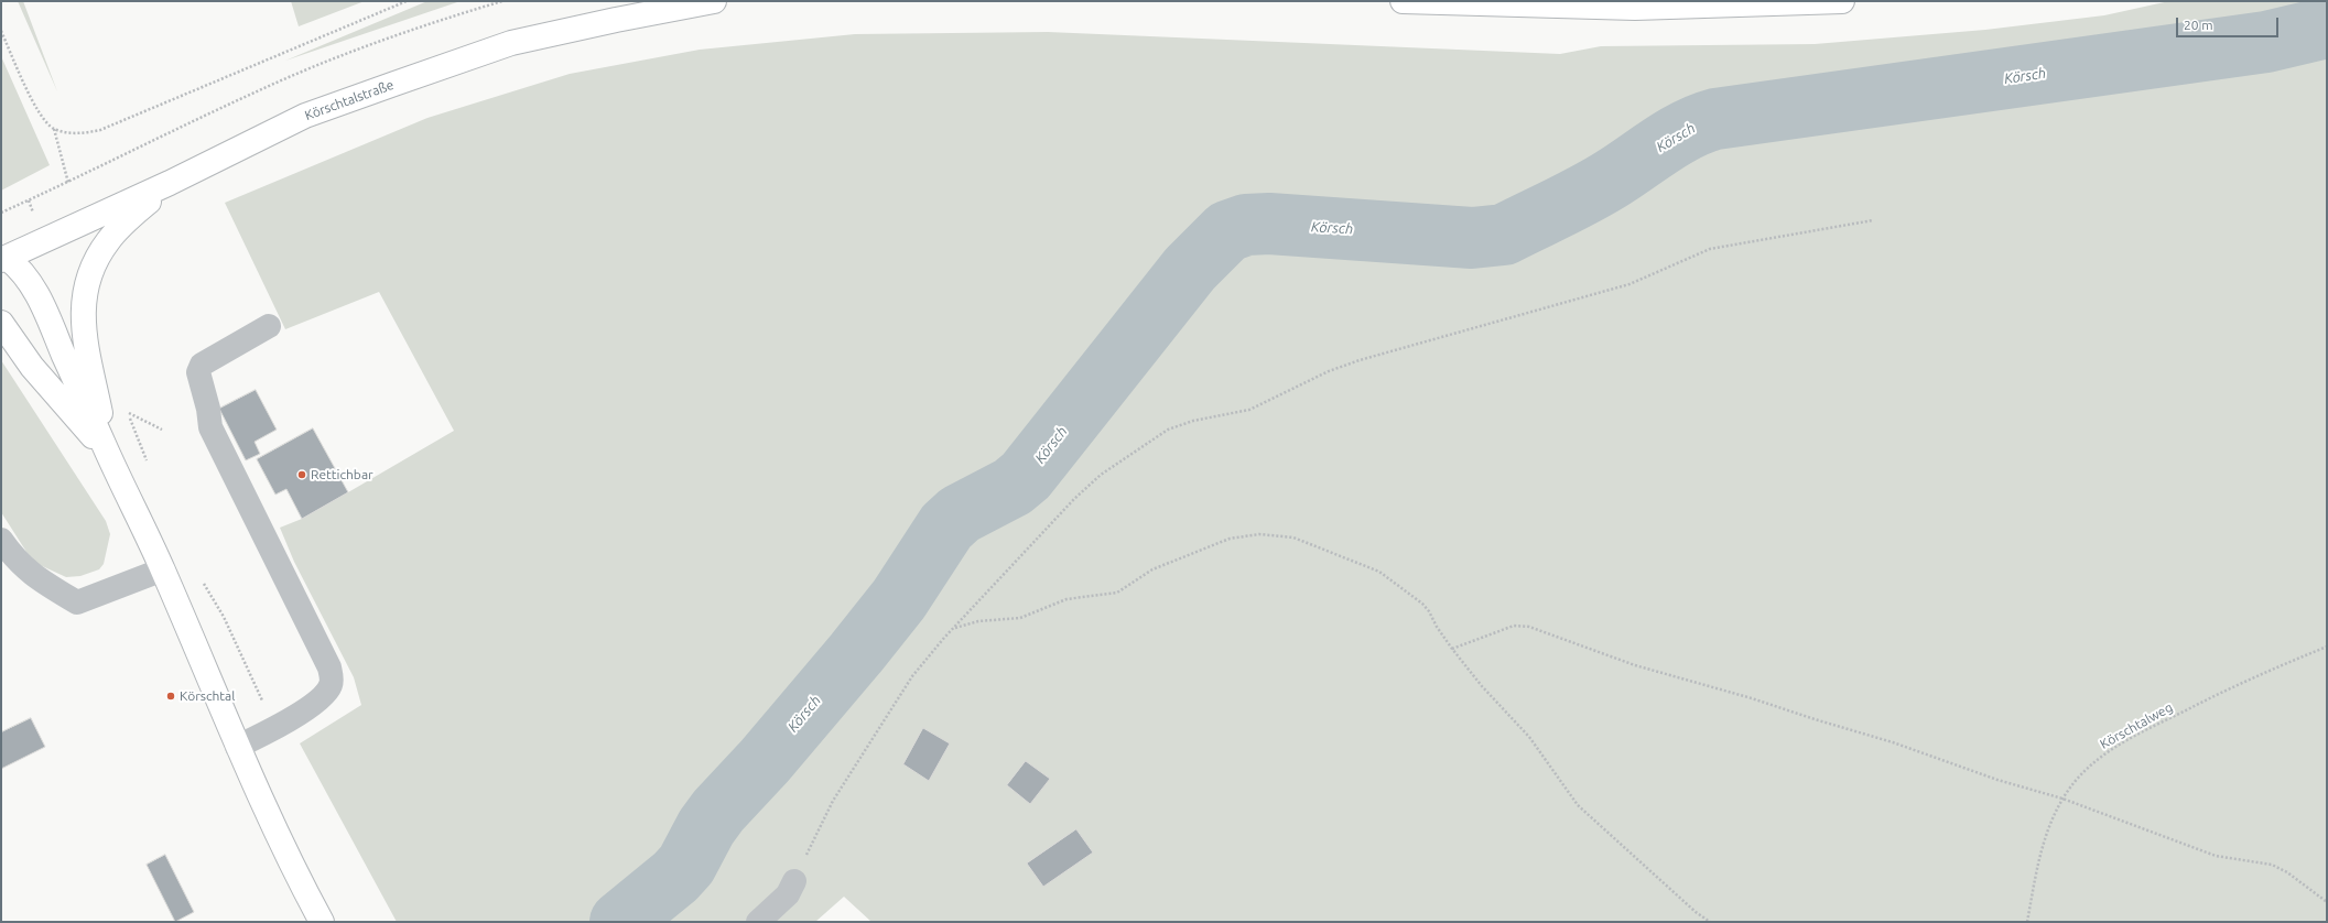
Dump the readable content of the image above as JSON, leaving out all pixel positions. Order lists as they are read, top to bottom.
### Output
{
  "streets": {
    "main road": ["Körschtalstraße"],
    "path": ["Körschtalweg"]
  },
  "water": ["Körsch"],
  "places": ["Rettichbar", "Körschtal"],
  "scale_bar": "20 m"
}
